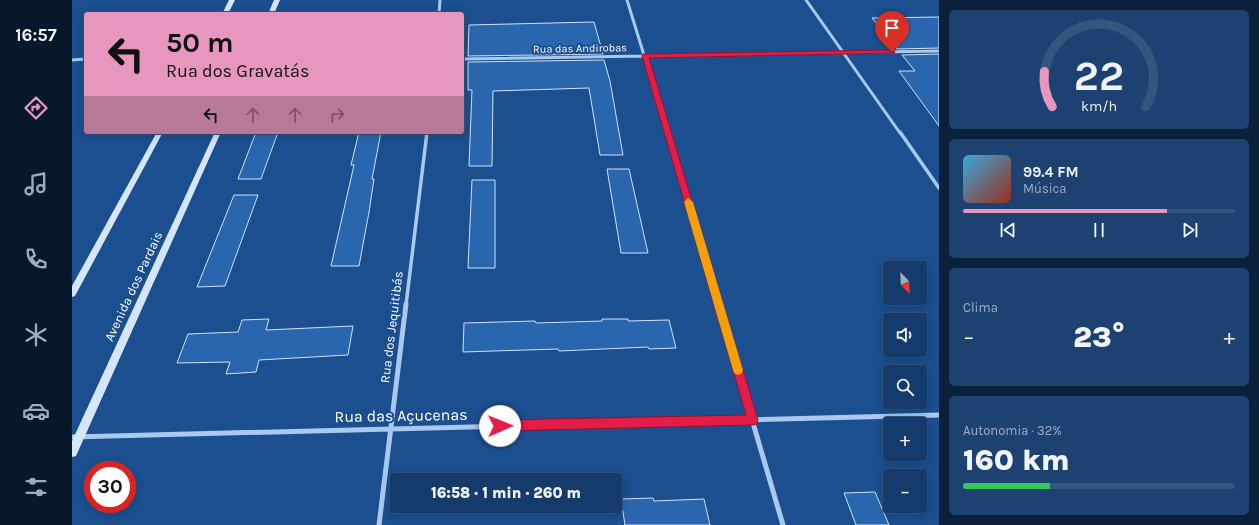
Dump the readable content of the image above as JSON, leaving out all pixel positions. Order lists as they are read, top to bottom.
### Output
{
  "streets": {
    "street": [
      "Rua das Andirobas",
      "Avenida dos Pardais",
      "Rua dos Jequitibás",
      "Rua das Açucenas"
    ]
  },
  "crossings": [
    ["Avenida dos Pardais", "Rua das Açucenas"],
    ["Rua dos Jequitibás", "Rua das Açucenas"]
  ],
  "north": "bottom right",
  "page": {
    "tabs": "16:57",
    "turn": ["50 m", "Rua dos Gravatás"],
    "song": ["99.4 FM", "Música"],
    "map_buttons": ["+", "−"],
    "tile": [
      "Clima",
      ["Autonomia · 32%", "160 km"]
    ],
    "heat": ["−", "23°", "+"],
    "limit": "30",
    "trip": "16:58 · 1 min · 260 m",
    "gauge": ["22", "km/h"]
  }
}
